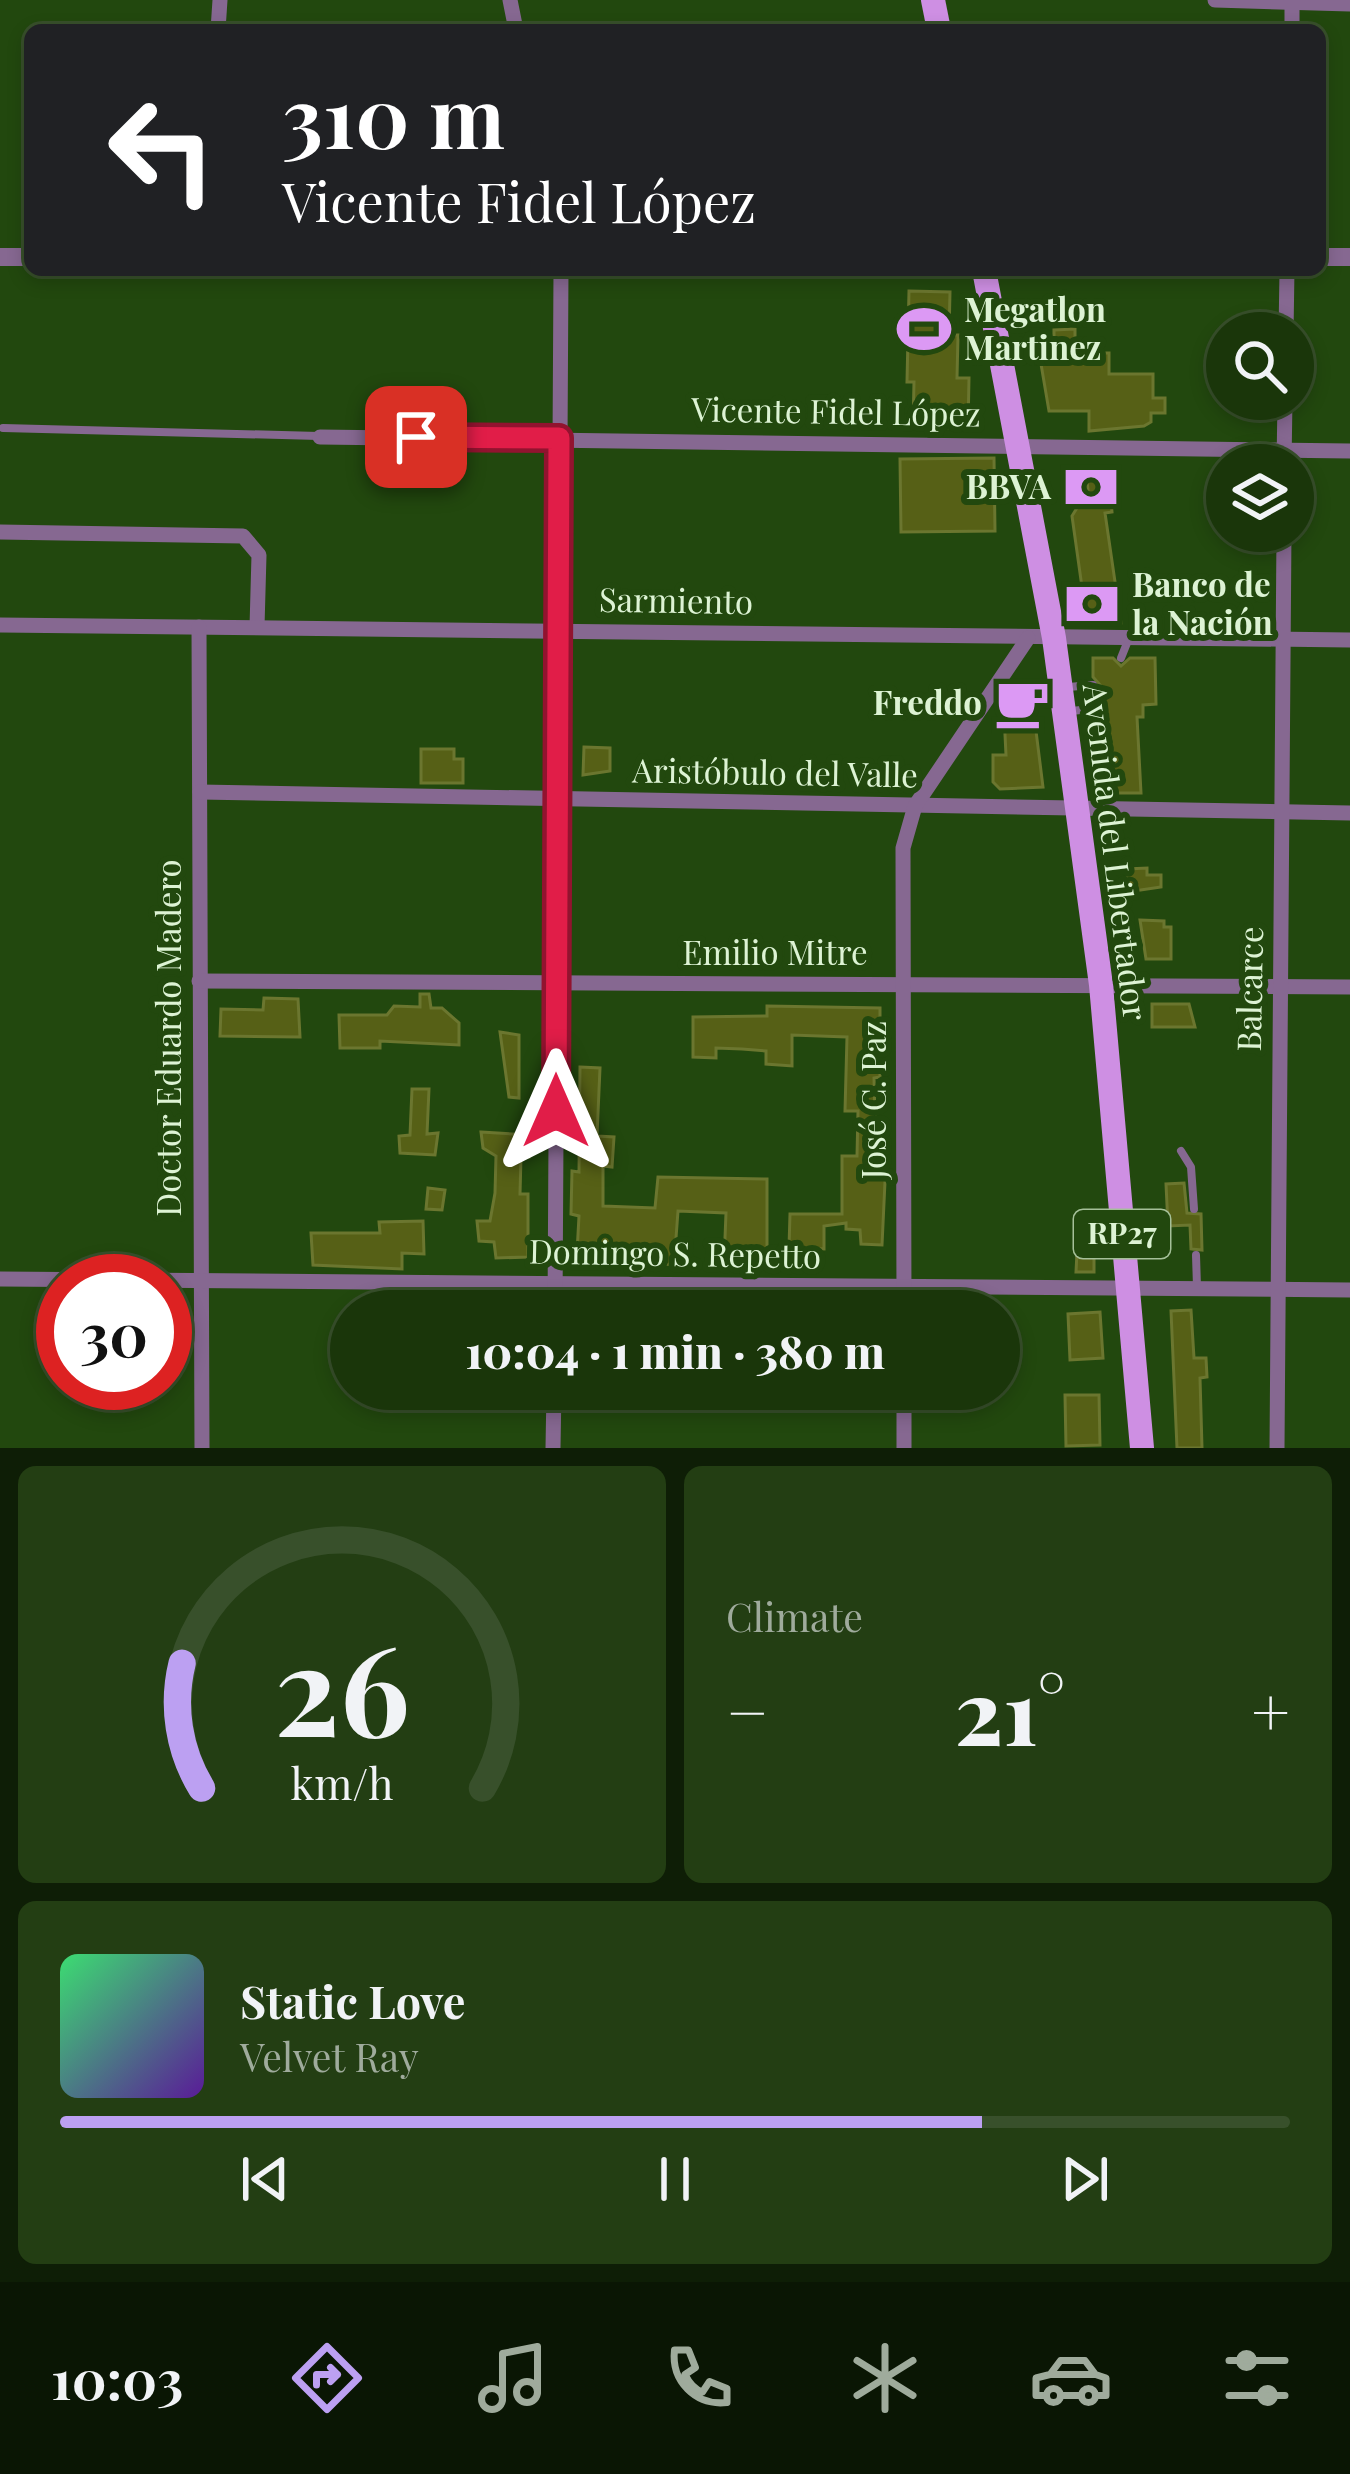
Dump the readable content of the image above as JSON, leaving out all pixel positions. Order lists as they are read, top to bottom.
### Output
{
  "streets": {
    "main road": ["Avenida del Libertador", "RP27"],
    "street": [
      "Vicente Fidel López",
      "Sarmiento",
      "Aristóbulo del Valle",
      "Emilio Mitre",
      "Balcarce",
      "Doctor Eduardo Madero",
      "José C. Paz",
      "Domingo S. Repetto"
    ]
  },
  "crossings": [
    ["Vicente Fidel López", "Avenida del Libertador"],
    ["Sarmiento", "Avenida del Libertador"],
    ["Sarmiento", "Balcarce"],
    ["Sarmiento", "Doctor Eduardo Madero"],
    ["Sarmiento", "José C. Paz"],
    ["Aristóbulo del Valle", "Avenida del Libertador"],
    ["Aristóbulo del Valle", "Balcarce"],
    ["Aristóbulo del Valle", "Doctor Eduardo Madero"],
    ["Aristóbulo del Valle", "José C. Paz"],
    ["Avenida del Libertador", "Emilio Mitre"],
    ["Avenida del Libertador", "José C. Paz"],
    ["Avenida del Libertador", "Domingo S. Repetto"],
    ["Emilio Mitre", "Balcarce"],
    ["Emilio Mitre", "Doctor Eduardo Madero"],
    ["Emilio Mitre", "José C. Paz"],
    ["Balcarce", "Domingo S. Repetto"],
    ["Doctor Eduardo Madero", "Domingo S. Repetto"],
    ["José C. Paz", "Domingo S. Repetto"]
  ],
  "places": {
    "sports": ["Megatlon Martinez"],
    "bank": ["BBVA", "Banco de la Nación"],
    "cafe": ["Freddo"]
  },
  "page": {
    "turn": ["310 m", "Vicente Fidel López"],
    "limit": "30",
    "trip": "10:04 · 1 min · 380 m",
    "tile": "Climate",
    "heat": ["−", "21°", "+"],
    "song": ["Static Love", "Velvet Ray"],
    "tabs": "10:03",
    "gauge": ["26", "km/h"]
  }
}
